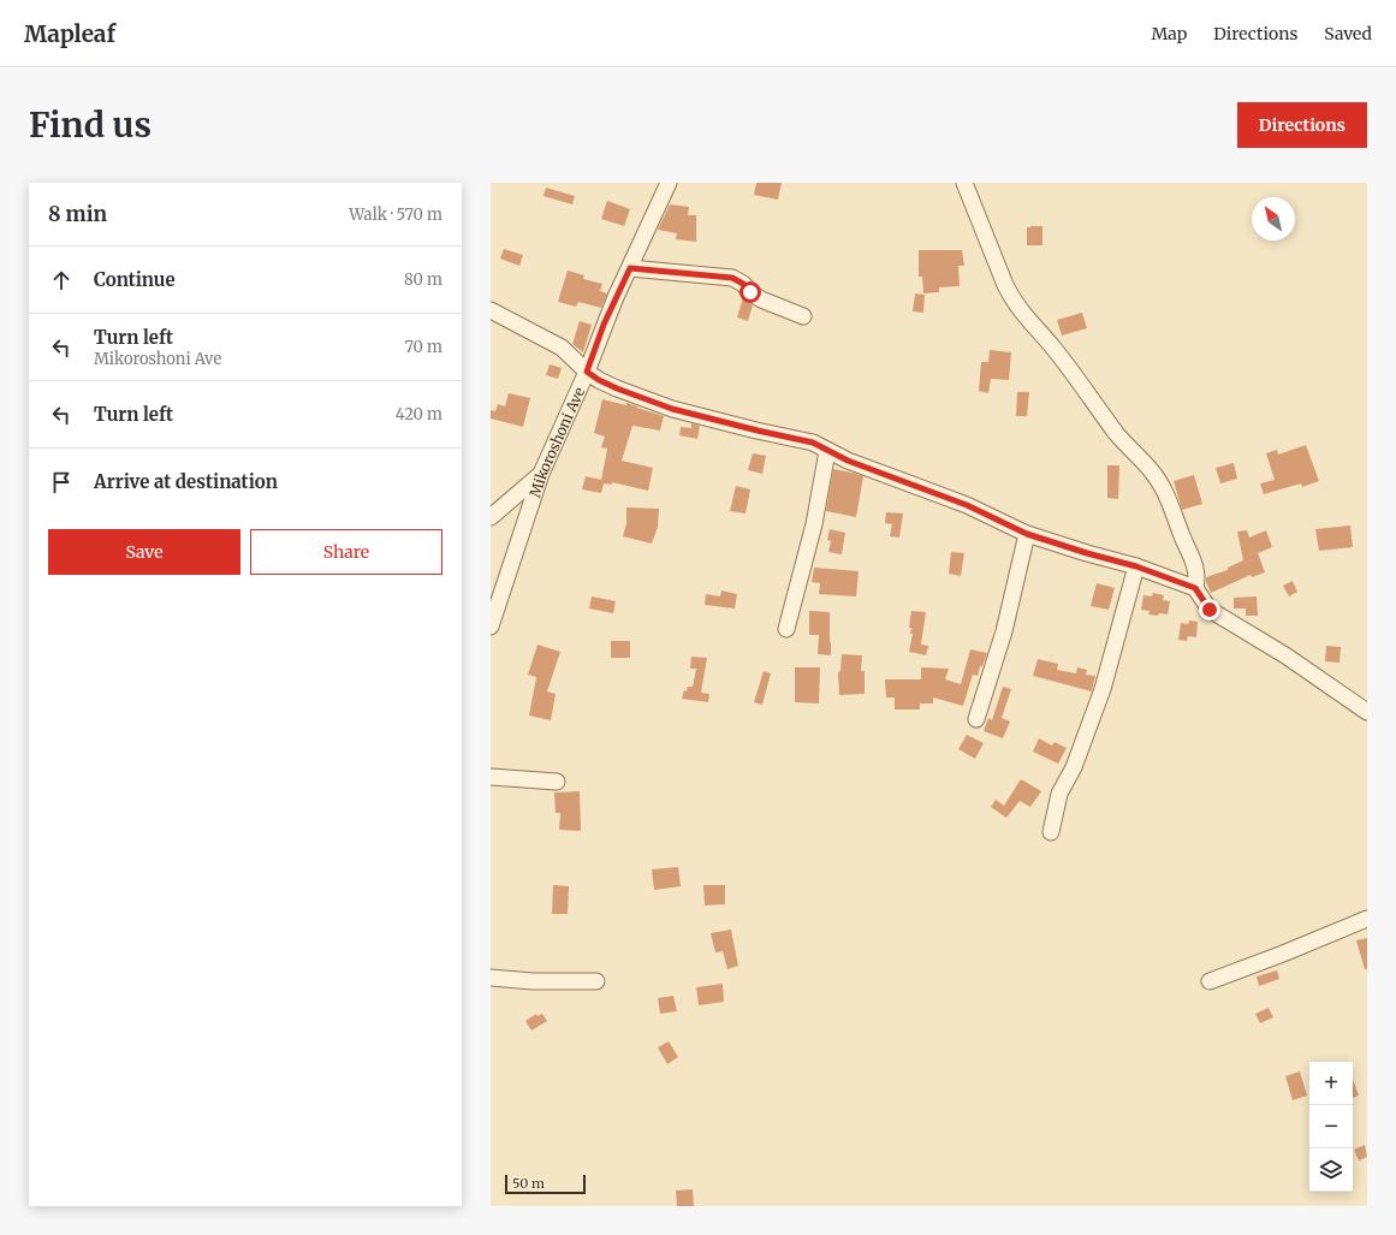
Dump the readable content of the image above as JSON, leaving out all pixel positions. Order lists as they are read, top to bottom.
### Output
{
  "streets": {
    "street": ["Mikoroshoni Ave"]
  },
  "scale_bar": "50 m",
  "north": "top left",
  "page": {
    "header": "Mapleaf",
    "nav": ["Map", "Directions", "Saved"],
    "buttons": [
      "Directions",
      ["Save", "Share"]
    ],
    "title": "Find us",
    "heading": ["8 min", "Walk · 570 m"],
    "list": [
      ["Continue", "80 m"],
      ["Turn left", "Mikoroshoni Ave", "70 m"],
      ["Turn left", "420 m"],
      "Arrive at destination"
    ],
    "map_buttons": ["+", "−"],
    "scale": "50 m"
  }
}
